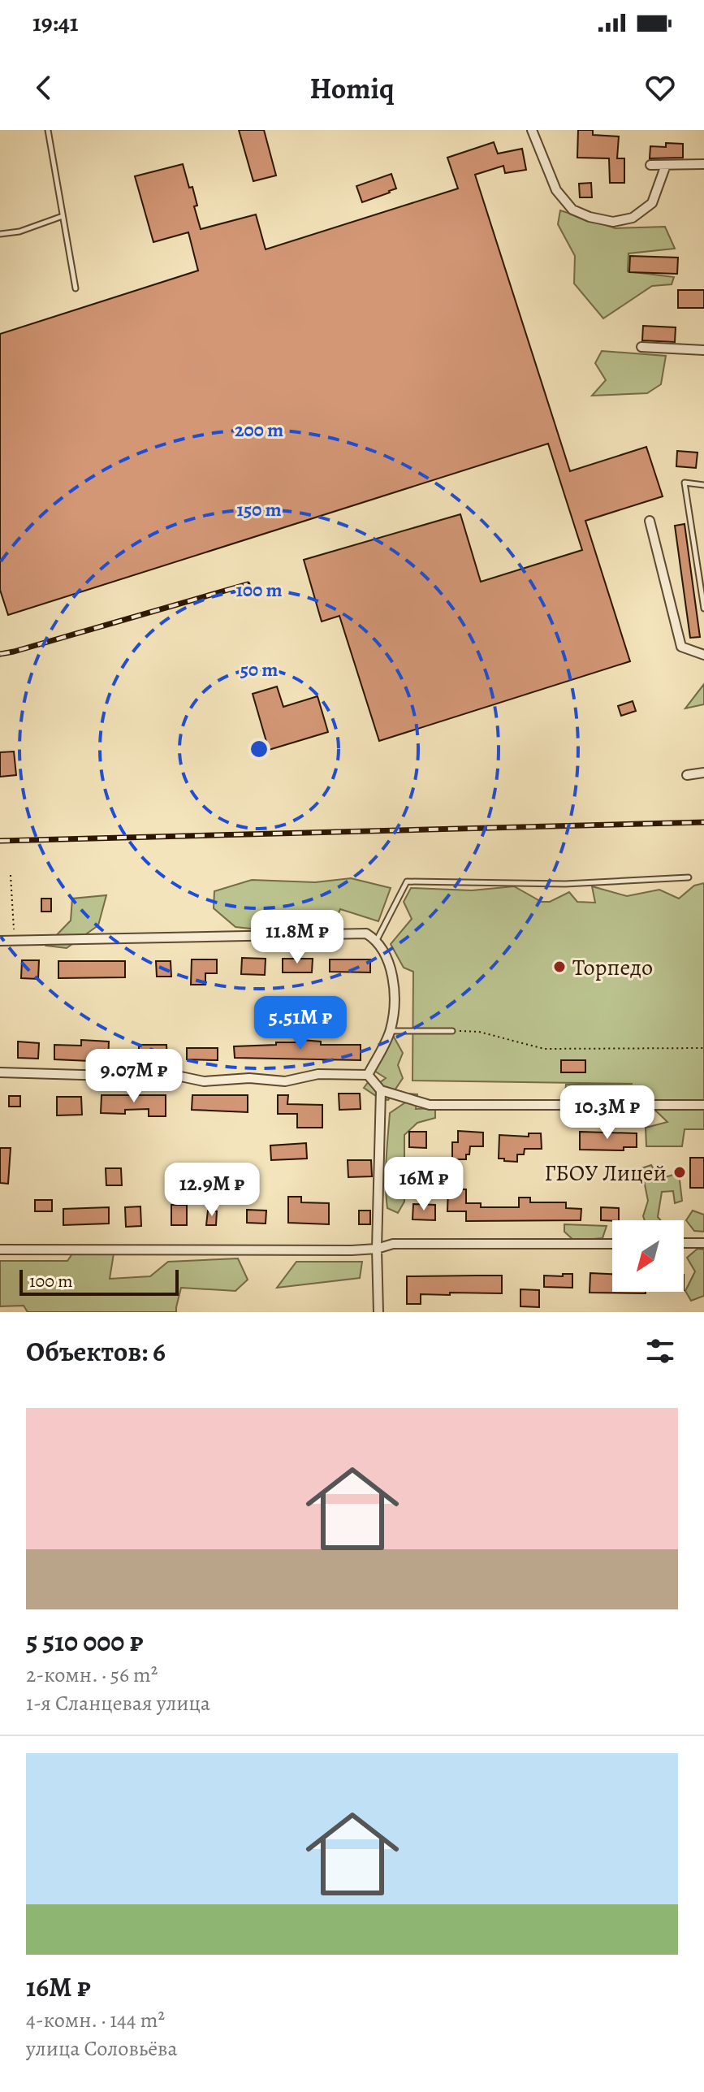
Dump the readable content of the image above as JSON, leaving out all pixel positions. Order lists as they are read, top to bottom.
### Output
{
  "places": ["Торпедо", "ГБОУ Лицей"],
  "scale_bar": "100 m",
  "north": "bottom left",
  "page": {
    "status": "19:41",
    "header": "Homiq",
    "price": [
      "11.8M ₽",
      "5.51M ₽",
      "9.07M ₽",
      "10.3M ₽",
      "16M ₽",
      "12.9M ₽"
    ],
    "scale": "100 m",
    "heading": "Объектов: 6",
    "list": [
      {
        "name": "5 510 000 ₽",
        "note": "2-комн. · 56 m² · 1-я Сланцевая улица"
      },
      {
        "name": "16M ₽",
        "note": "4-комн. · 144 m² · улица Соловьёва"
      }
    ]
  },
  "rings": [
    "200 m",
    "150 m",
    "100 m",
    "50 m"
  ]
}
